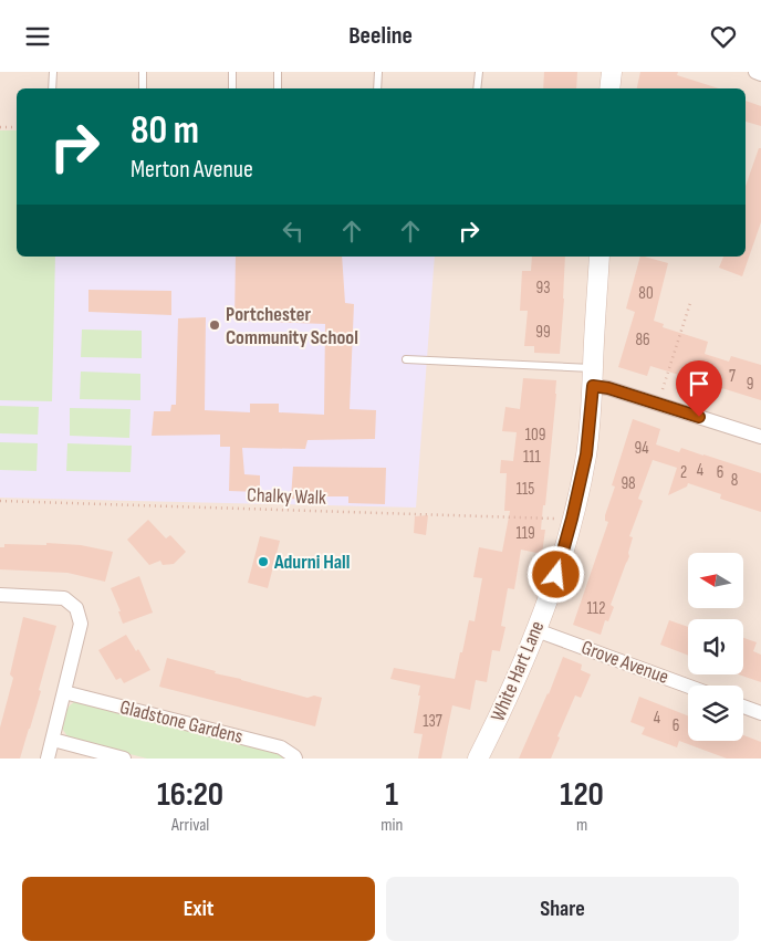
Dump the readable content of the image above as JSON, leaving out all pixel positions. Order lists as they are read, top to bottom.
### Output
{
  "streets": {
    "street": ["Grove Avenue", "White Hart Lane", "Gladstone Gardens"],
    "path": ["Chalky Walk"]
  },
  "crossings": [
    ["Chalky Walk", "White Hart Lane"],
    ["Grove Avenue", "White Hart Lane"]
  ],
  "places": ["Portchester Community School", "Adurni Hall"],
  "house_numbers": [
    "93",
    "80",
    "99",
    "86",
    "7",
    "9",
    "109",
    "94",
    "111",
    "4",
    "2",
    "6",
    "8",
    "98",
    "115",
    "119",
    "112",
    "4",
    "137",
    "6"
  ],
  "north": "left",
  "page": {
    "header": "Beeline",
    "turn": ["80 m", "Merton Avenue"],
    "eta": [
      "16:20",
      "Arrival",
      "1",
      "min",
      "120",
      "m"
    ],
    "buttons": ["Exit", "Share"]
  }
}
